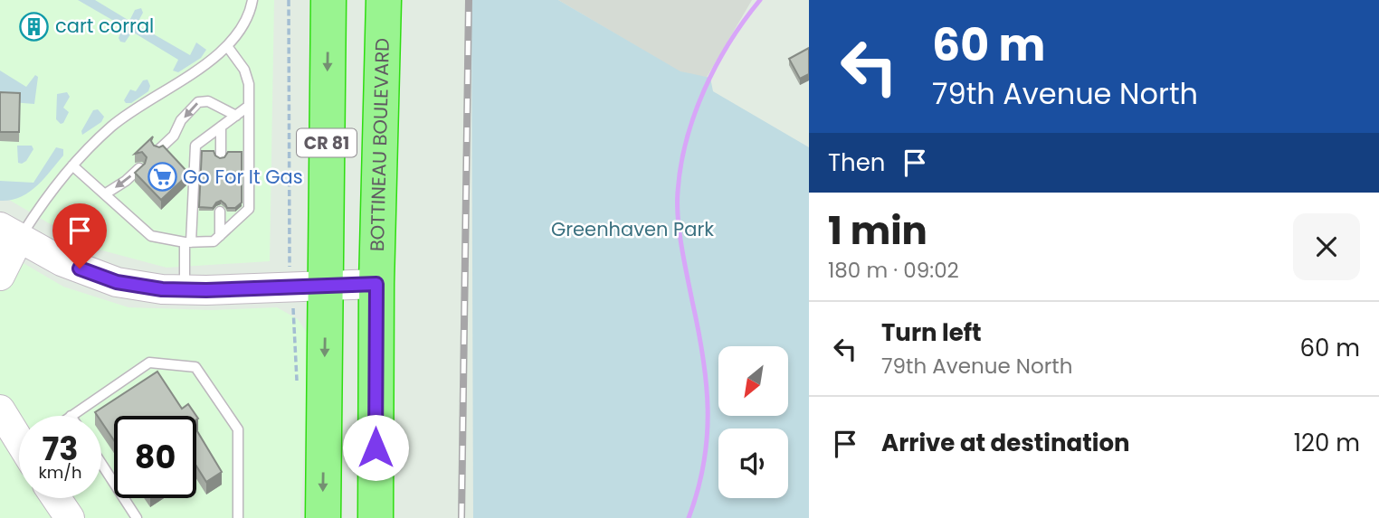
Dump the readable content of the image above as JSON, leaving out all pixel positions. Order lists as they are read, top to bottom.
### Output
{
  "streets": {
    "highway": ["CR 81", "BOTTINEAU BOULEVARD"]
  },
  "parks": ["Greenhaven Park"],
  "places": {
    "building": ["cart corral"],
    "supermarket": ["Go For It Gas"]
  },
  "north": "bottom left",
  "page": {
    "turn": ["60 m", "79th Avenue North"],
    "then": "Then",
    "heading": ["1 min", "180 m · 09:02"],
    "list": [
      {
        "name": "Turn left",
        "note": "79th Avenue North",
        "value": "60 m"
      },
      {
        "name": "Arrive at destination",
        "value": "120 m"
      }
    ],
    "speed": "73 km/h",
    "limit": "80"
  }
}
